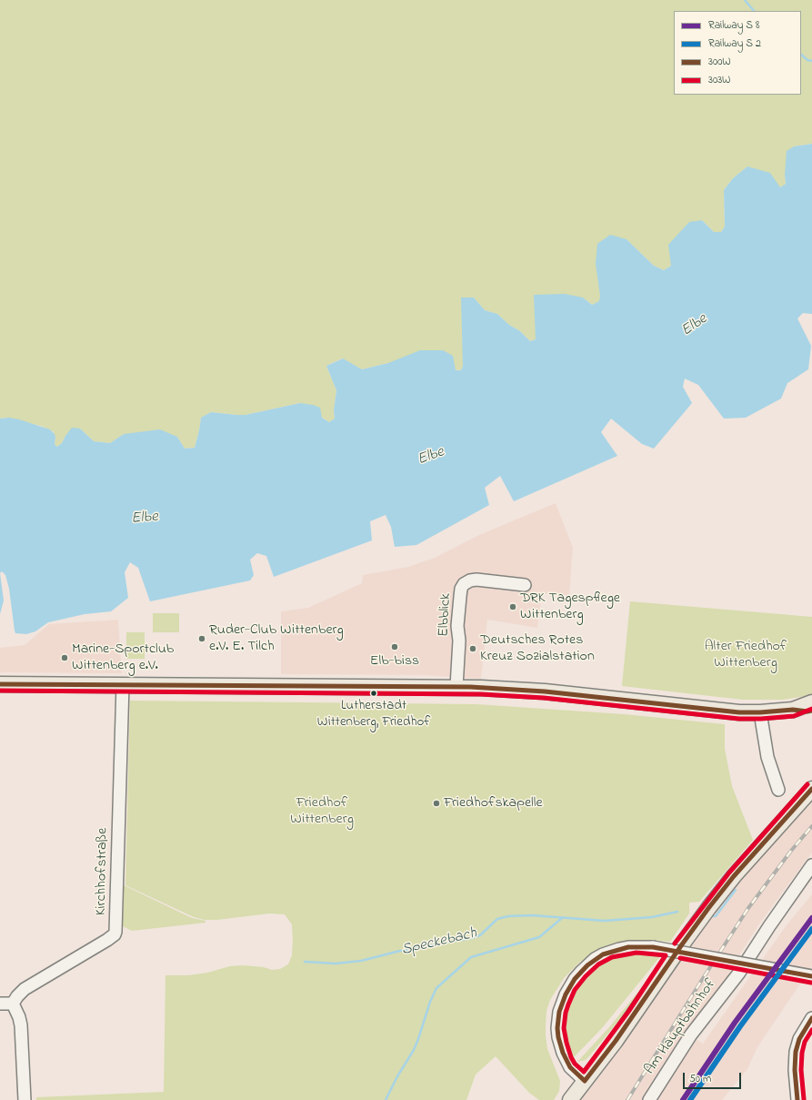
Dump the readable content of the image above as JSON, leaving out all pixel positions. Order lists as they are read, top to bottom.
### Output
{
  "streets": {
    "street": ["Elbblick", "Kirchhofstraße", "Am Hauptbahnhof"]
  },
  "water": ["Elbe", "Speckebach"],
  "parks": ["Alter Friedhof Wittenberg", "Friedhof Wittenberg"],
  "places": [
    "DRK Tagespflege Wittenberg",
    "Ruder-Club Wittenberg e.V. E. Tilch",
    "Elb-biss",
    "Deutsches Rotes Kreuz Sozialstation",
    "Marine-Sportclub Wittenberg e.V.",
    "Lutherstadt Wittenberg, Friedhof",
    "Friedhofskapelle"
  ],
  "lines": ["transit line 300W", "transit line 303W"],
  "legend": [
    "Railway S 8",
    "Railway S 2",
    "300W",
    "303W"
  ],
  "scale_bar": "50 m"
}
